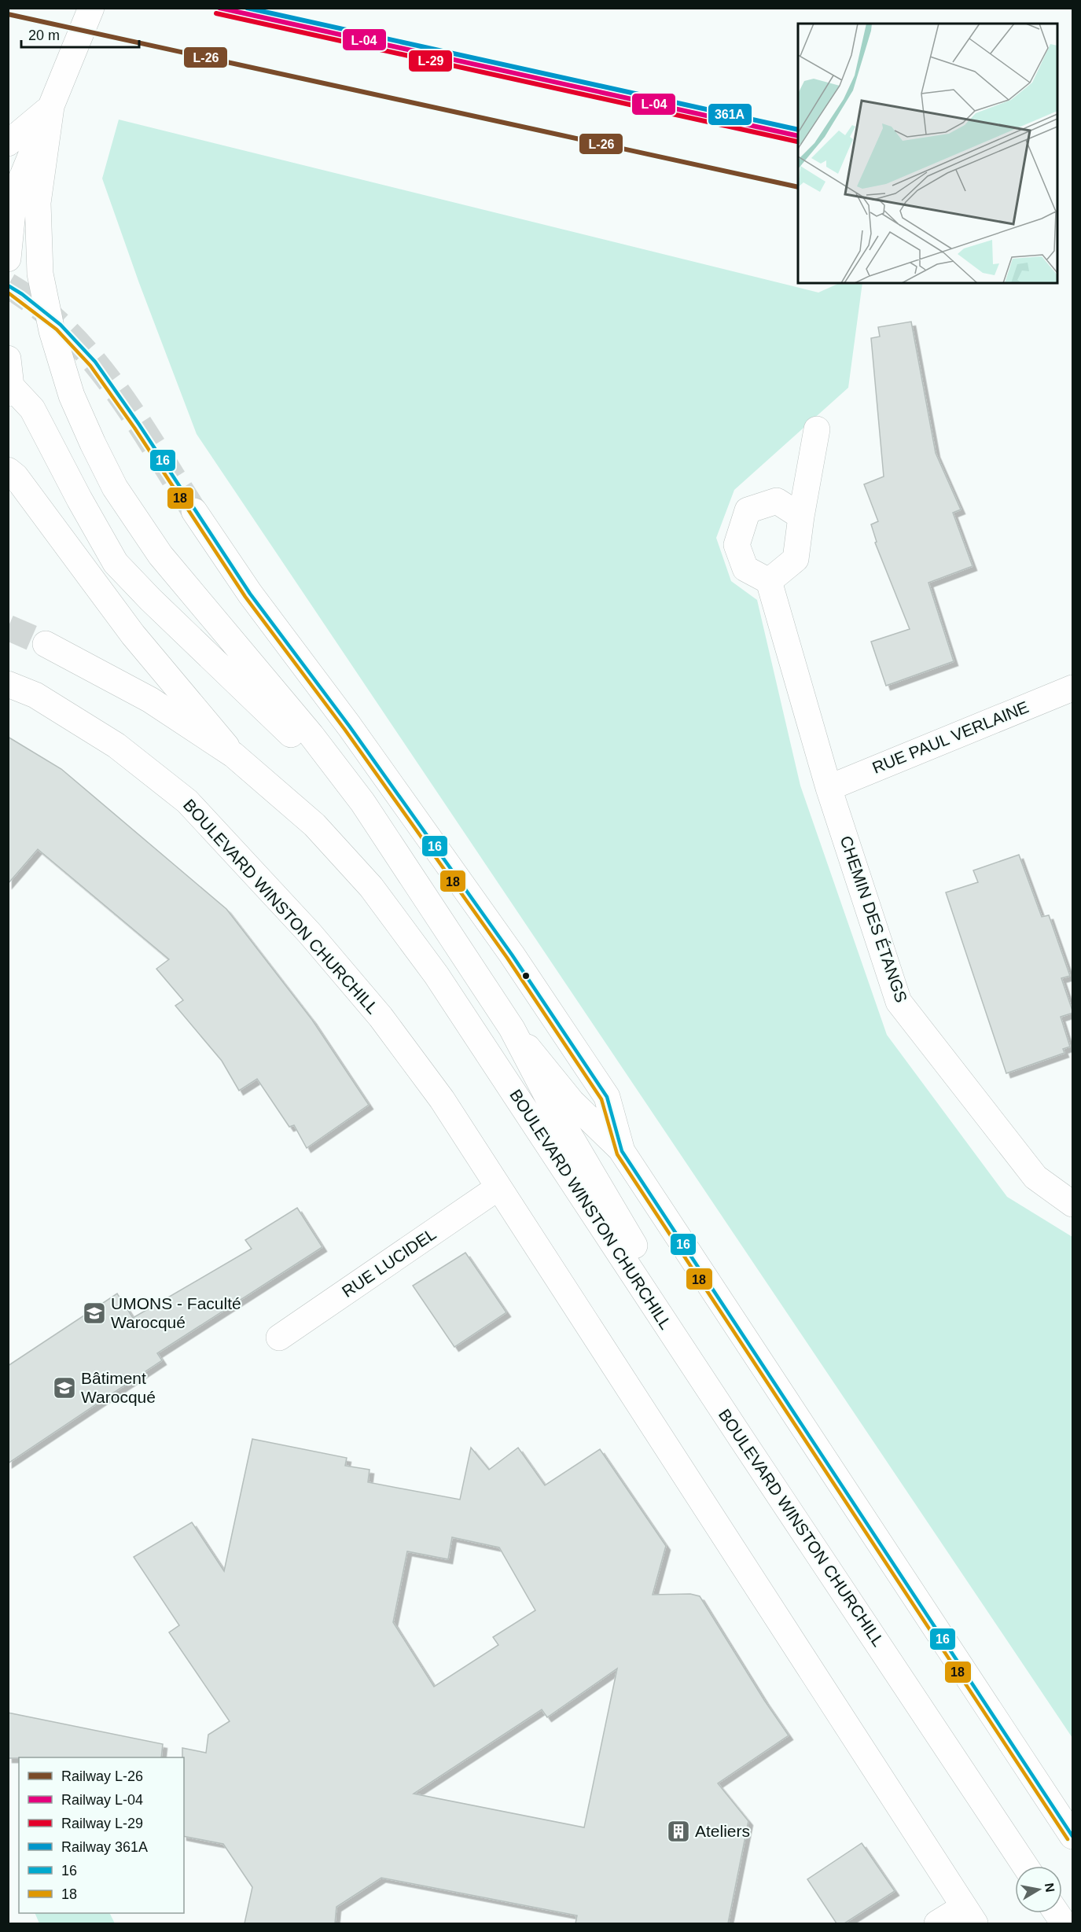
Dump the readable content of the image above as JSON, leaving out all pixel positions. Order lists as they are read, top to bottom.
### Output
{
  "streets": {
    "main road": [
      "RUE PAUL VERLAINE",
      "BOULEVARD WINSTON CHURCHILL",
      "CHEMIN DES ÉTANGS",
      "RUE LUCIDEL"
    ]
  },
  "crossings": [
    ["RUE PAUL VERLAINE", "CHEMIN DES ÉTANGS"],
    ["BOULEVARD WINSTON CHURCHILL", "RUE LUCIDEL"]
  ],
  "places": {
    "school or university": ["UMONS - Faculté Warocqué", "Bâtiment Warocqué"],
    "building": ["Ateliers"]
  },
  "lines": [
    "rail line L-04",
    "rail line 361A",
    "rail line L-29",
    "rail line L-26",
    "transit line 16",
    "transit line 18"
  ],
  "legend": [
    "Railway L-26",
    "Railway L-04",
    "Railway L-29",
    "Railway 361A",
    "16",
    "18"
  ],
  "scale_bar": "20 m",
  "north": "right"
}
